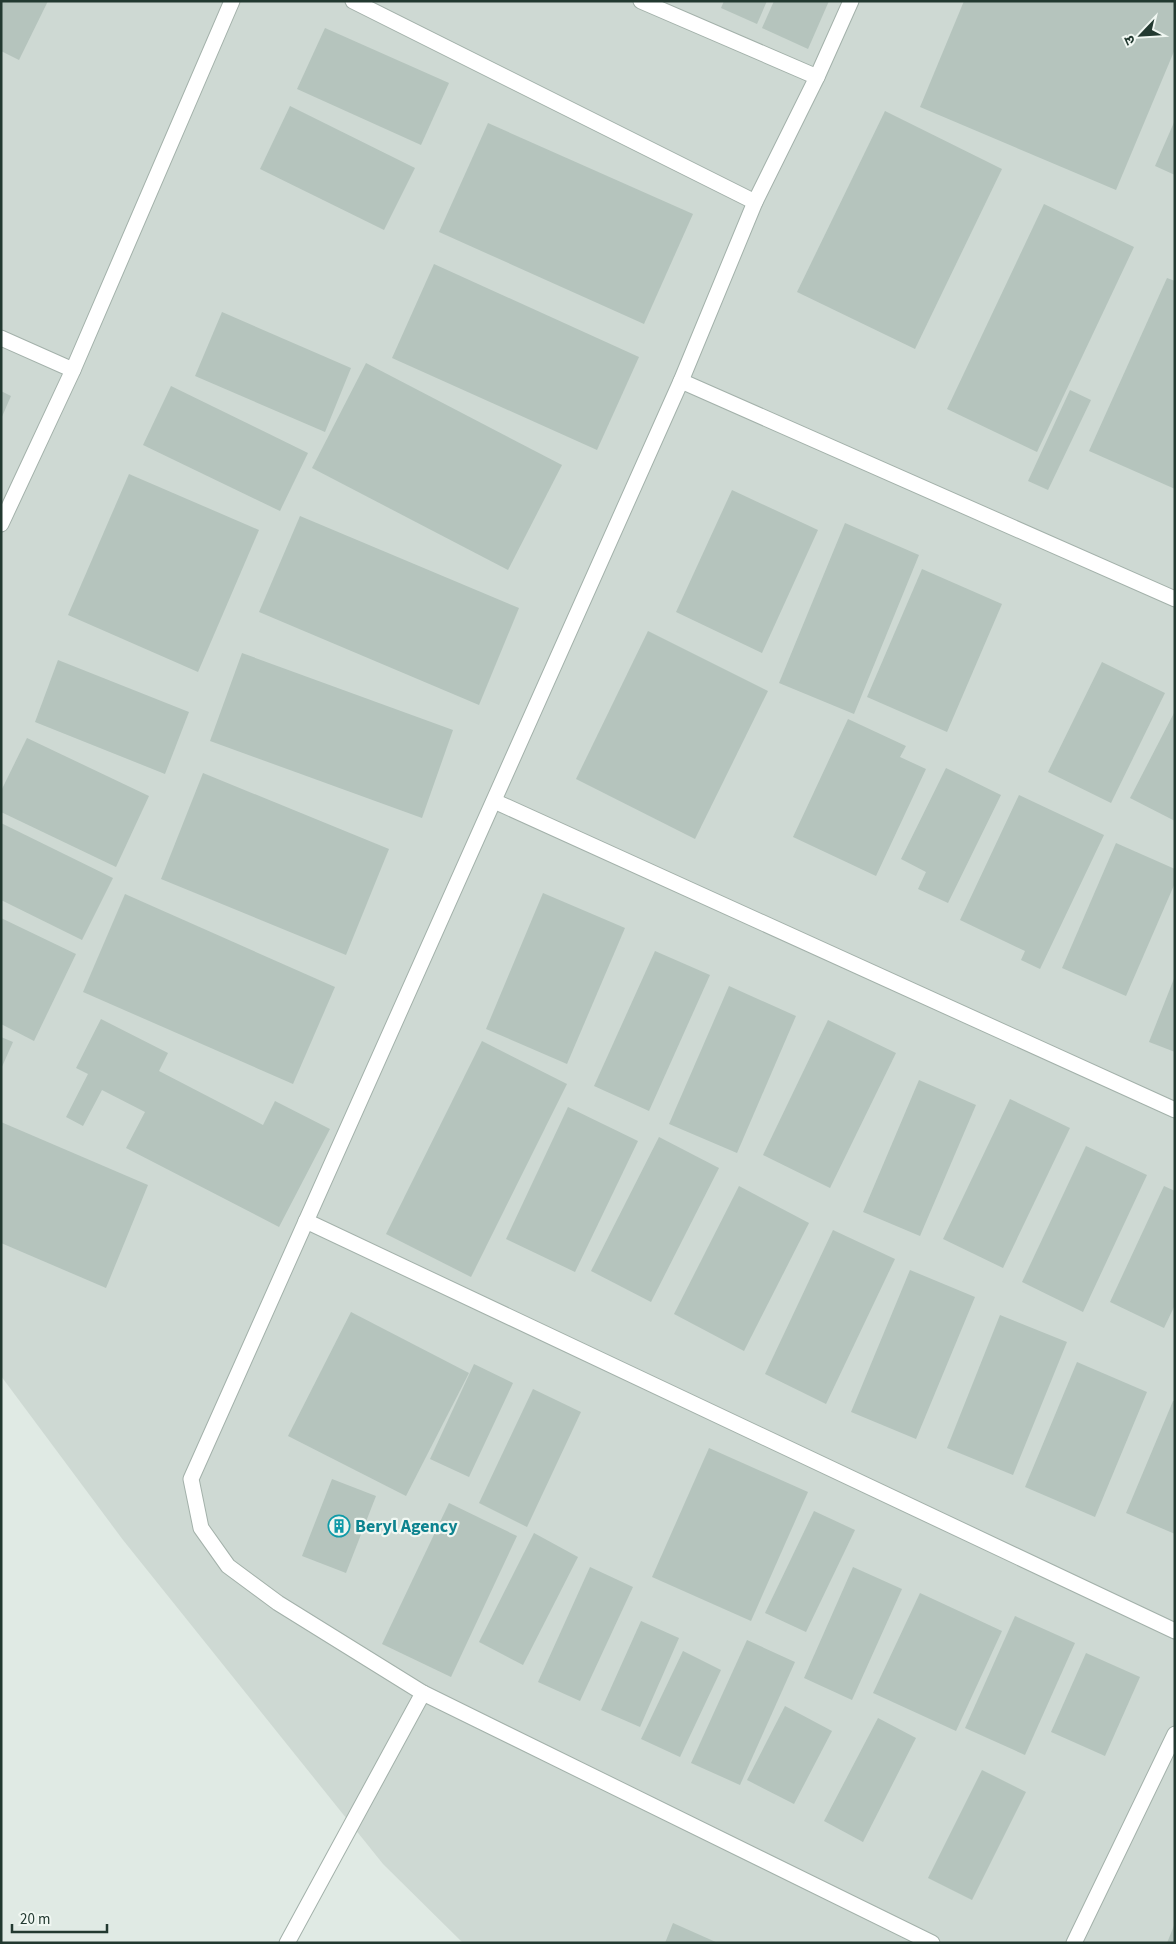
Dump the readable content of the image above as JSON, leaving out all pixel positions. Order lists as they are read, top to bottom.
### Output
{
  "places": {
    "building": ["Beryl Agency"]
  },
  "scale_bar": "20 m",
  "north": "bottom left"
}
